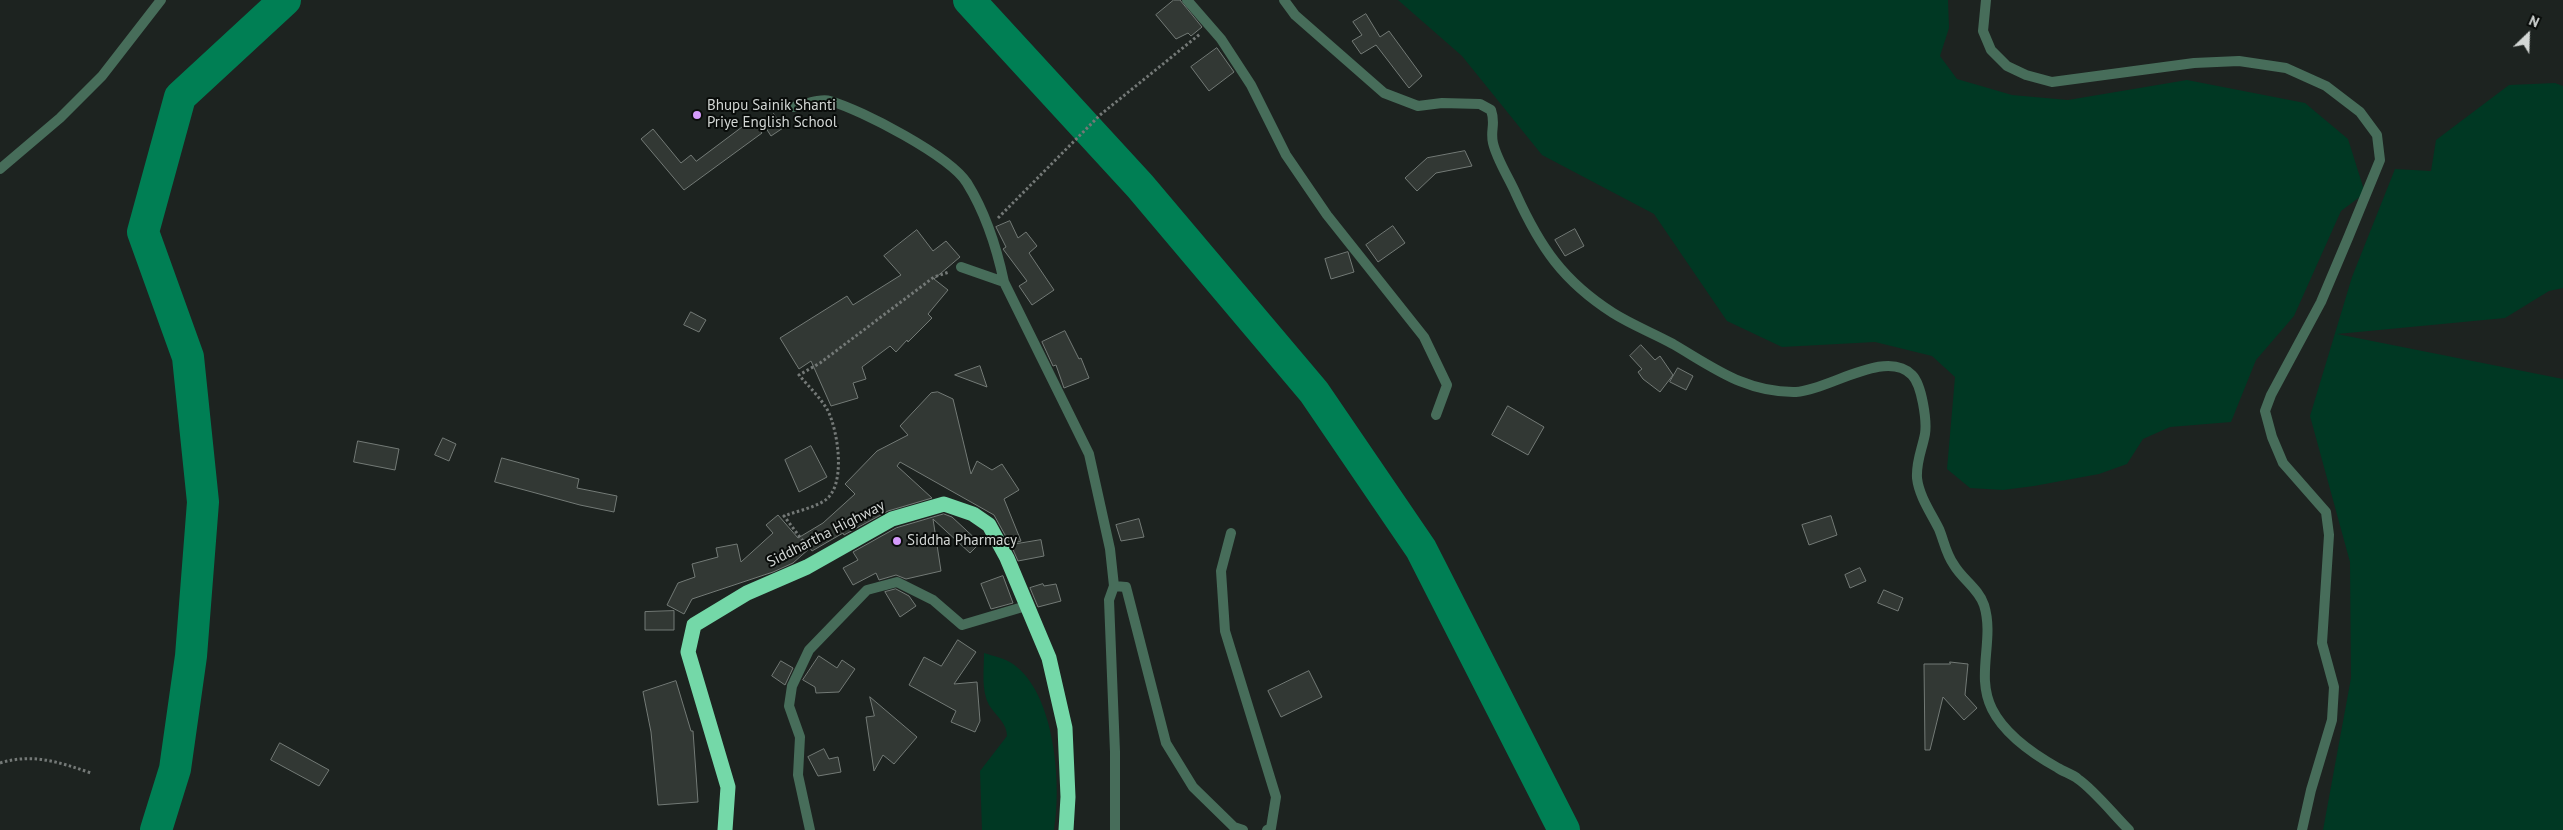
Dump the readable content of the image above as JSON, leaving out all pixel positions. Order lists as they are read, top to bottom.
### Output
{
  "streets": {
    "highway": ["Siddhartha Highway"]
  },
  "places": ["Bhupu Sainik Shanti Priye English School", "Siddha Pharmacy"],
  "north": "top right"
}
